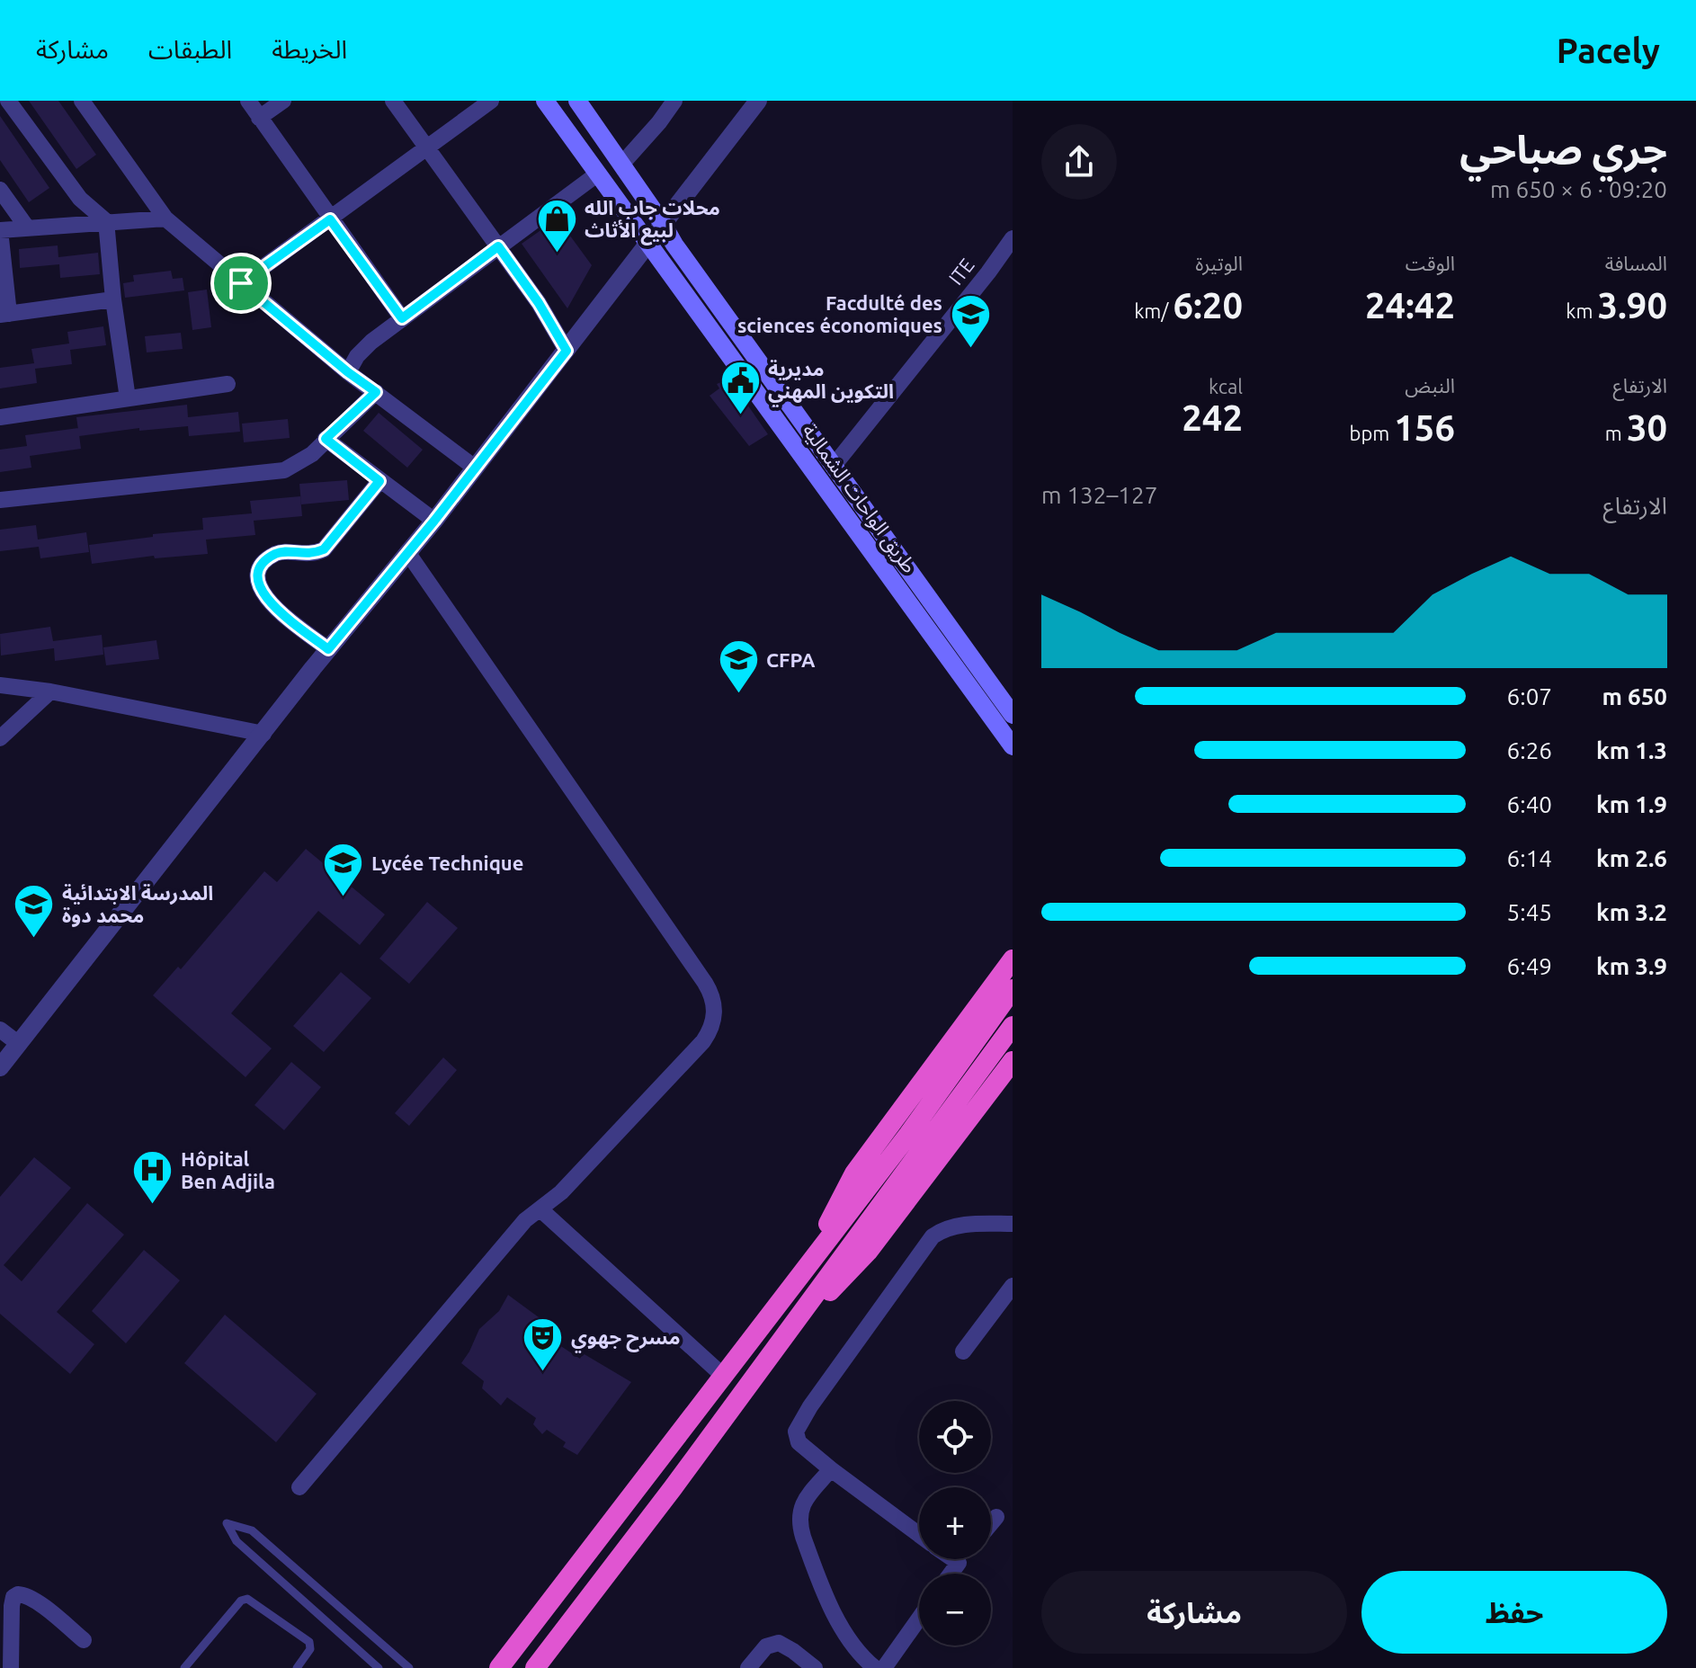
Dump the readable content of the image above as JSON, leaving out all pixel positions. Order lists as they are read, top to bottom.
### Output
{
  "streets": {
    "main road": ["طريق الواحات الشمالية"],
    "street": ["ITE"]
  },
  "crossings": [
    ["ITE", "طريق الواحات الشمالية"]
  ],
  "places": {
    "shop": ["محلات جاب الله لبيع الأثاث"],
    "school or university": [
      "Facdulté des sciences économiques",
      "CFPA",
      "Lycée Technique",
      "المدرسة الابتدائية محمد دوة"
    ],
    "public building": ["مديرية التكوين المهني"],
    "hospital": ["Hôpital Ben Adjila"],
    "theatre": ["مسرح جهوي"]
  },
  "page": {
    "header": "Pacely",
    "nav": ["الخريطة", "الطبقات", "مشاركة"],
    "heading": ["جري صباحي", "09:20 · 6 × 650 m"],
    "stats": [
      ["المسافة", "3.90 km"],
      ["الوقت", "24:42"],
      ["الوتيرة", "6:20 /km"],
      ["الارتفاع", "30 m"],
      ["النبض", "156 bpm"],
      ["kcal", "242"]
    ],
    "chart": ["الارتفاع", "127–132 m"],
    "list": [
      {
        "name": "650 m",
        "note": "6:07"
      },
      {
        "name": "1.3 km",
        "note": "6:26"
      },
      {
        "name": "1.9 km",
        "note": "6:40"
      },
      {
        "name": "2.6 km",
        "note": "6:14"
      },
      {
        "name": "3.2 km",
        "note": "5:45"
      },
      {
        "name": "3.9 km",
        "note": "6:49"
      }
    ],
    "map_buttons": ["+", "−"],
    "buttons": ["حفظ", "مشاركة"]
  }
}
